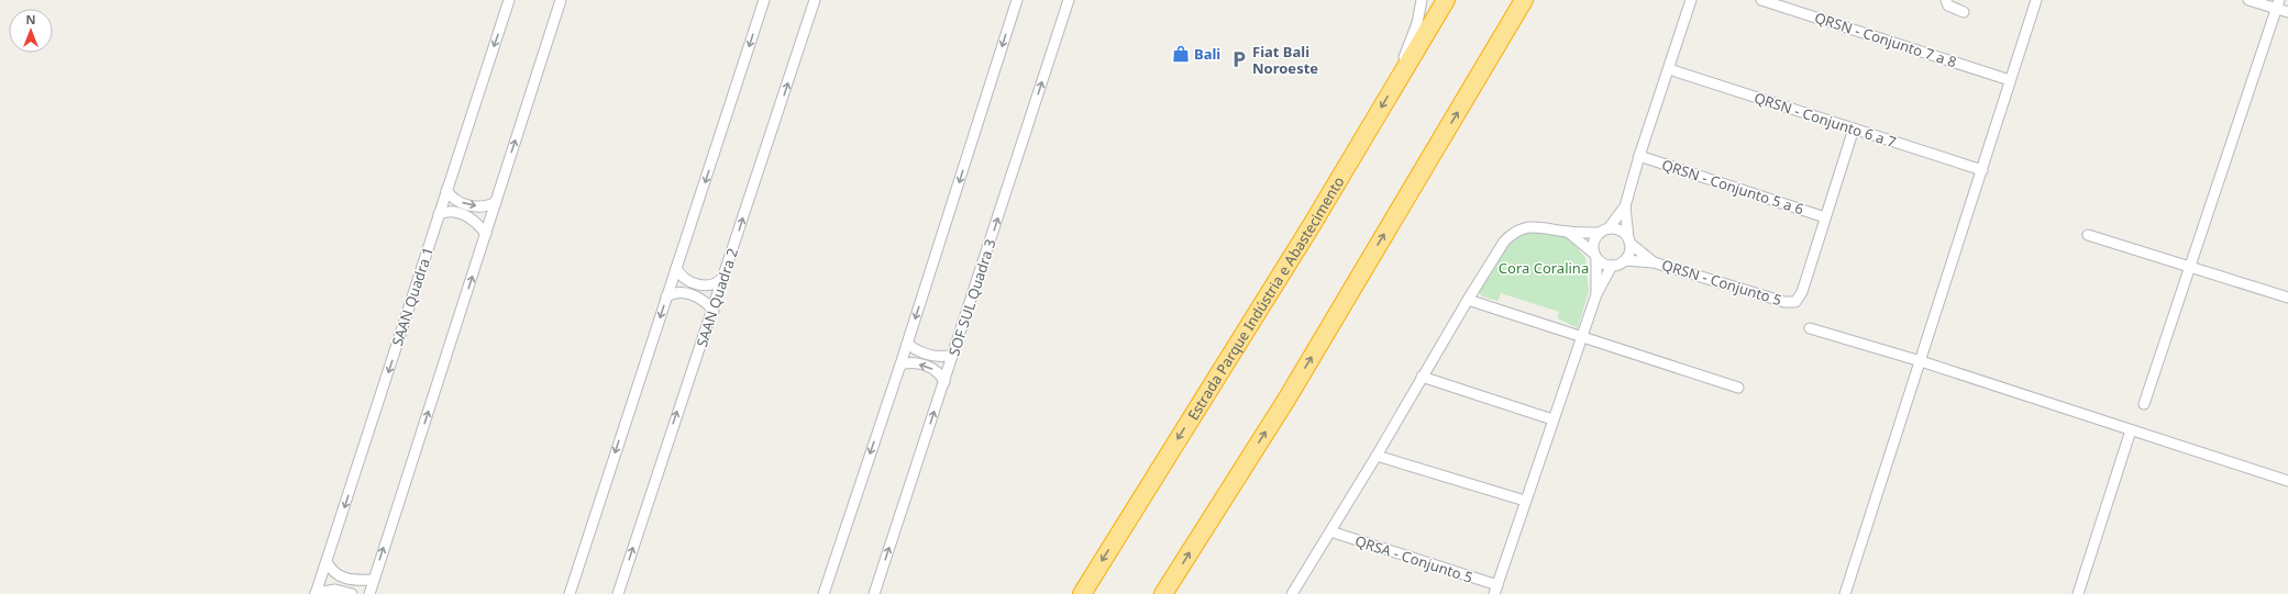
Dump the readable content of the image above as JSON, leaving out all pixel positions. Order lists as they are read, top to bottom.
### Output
{
  "streets": {
    "highway": ["Estrada Parque Indústria e Abastecimento"],
    "street": [
      "QRSN - Conjunto 7 a 8",
      "QRSN - Conjunto 6 a 7",
      "QRSN - Conjunto 5 a 6",
      "QRSN - Conjunto 5",
      "SAAN Quadra 1",
      "SAAN Quadra 2",
      "SOF SUL Quadra 3",
      "QRSA - Conjunto 5"
    ]
  },
  "crossings": [
    ["QRSN - Conjunto 5 a 6", "QRSN - Conjunto 5"]
  ],
  "parks": ["Cora Coralina"],
  "places": {
    "shop": ["Bali"],
    "parking": ["Fiat Bali Noroeste"]
  },
  "north": "top"
}
